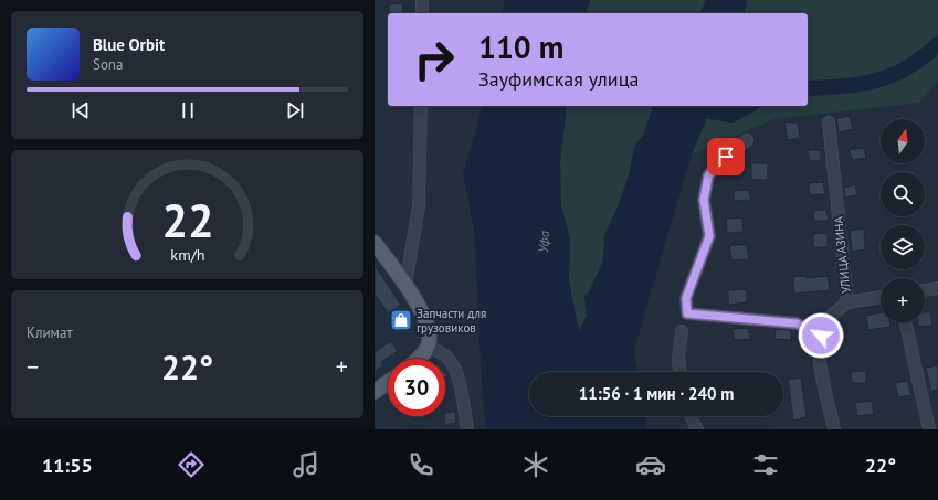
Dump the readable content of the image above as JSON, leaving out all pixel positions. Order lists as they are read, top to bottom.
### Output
{
  "streets": {
    "street": ["УЛИЦА АЗИНА"]
  },
  "water": ["Уфа"],
  "places": {
    "shop": ["Запчасти для грузовиков"]
  },
  "north": "top",
  "page": {
    "turn": ["110 m", "Зауфимская улица"],
    "song": ["Blue Orbit", "Sona"],
    "map_buttons": "+",
    "tile": "Климат",
    "heat": ["−", "22°", "+"],
    "limit": "30",
    "trip": "11:56 · 1 мин · 240 m",
    "tabs": ["11:55", "22°"],
    "gauge": ["22", "km/h"]
  }
}
